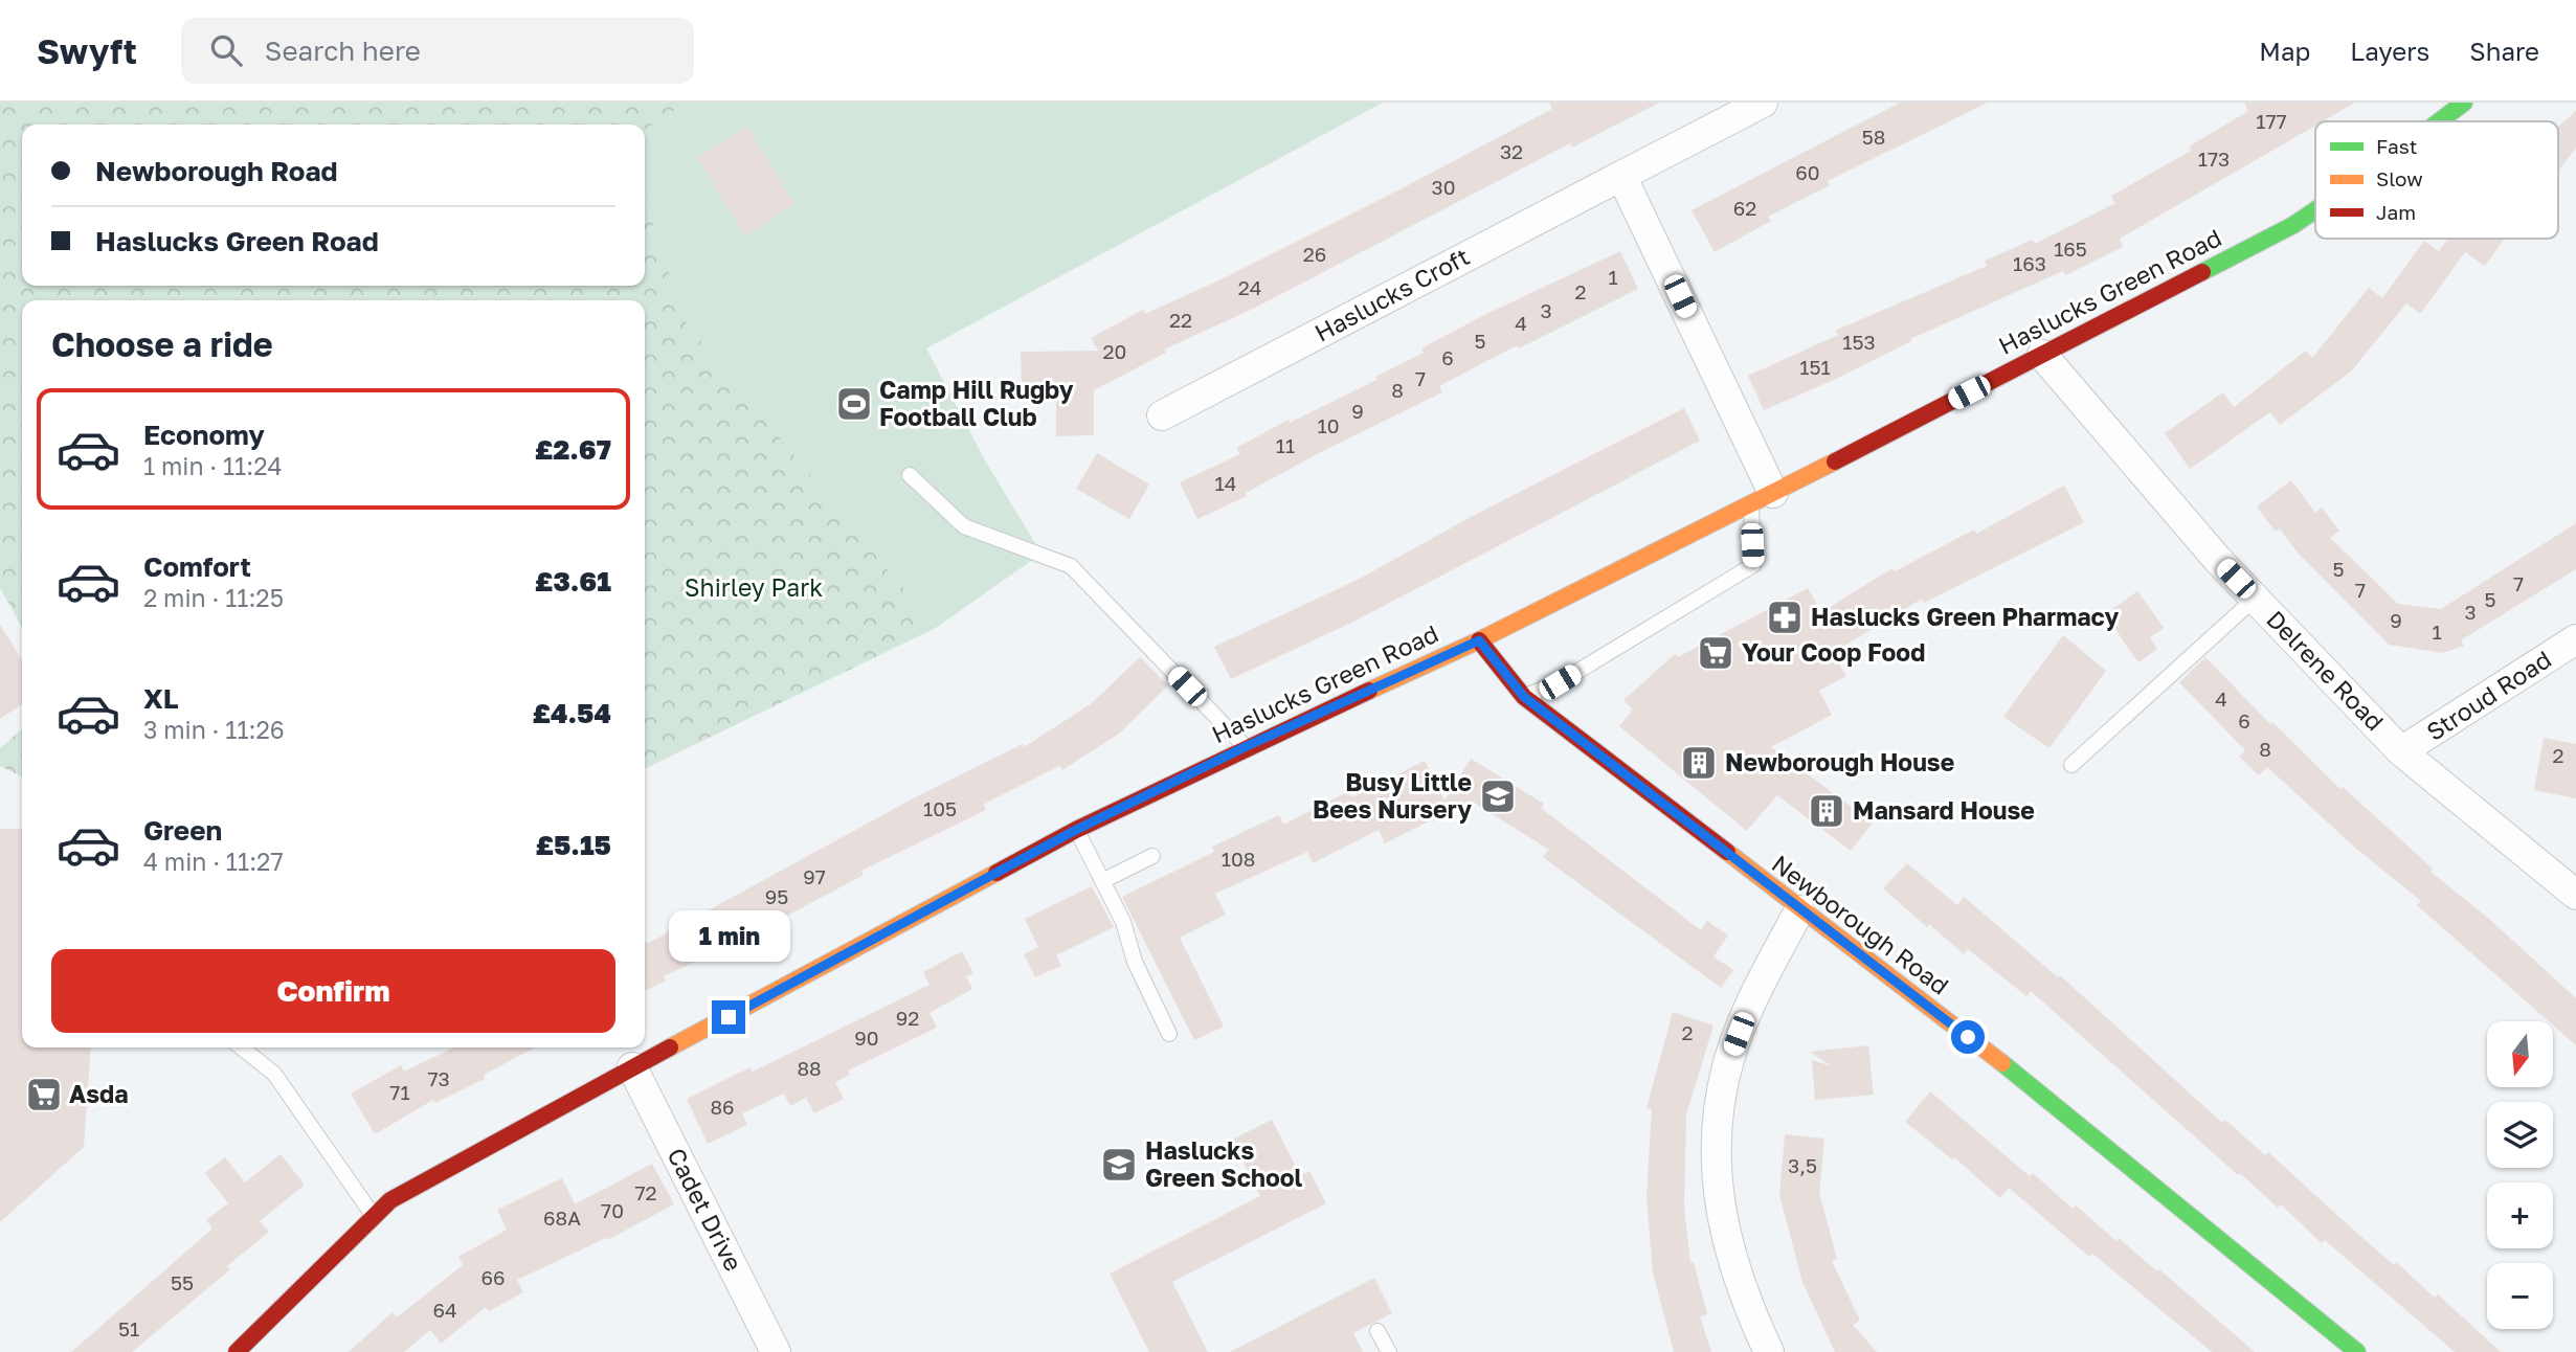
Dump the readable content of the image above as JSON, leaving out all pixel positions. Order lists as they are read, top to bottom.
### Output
{
  "streets": {
    "street": [
      "Haslucks Green Road",
      "Haslucks Croft",
      "Delrene Road",
      "Stroud Road",
      "Newborough Road",
      "Cadet Drive"
    ]
  },
  "crossings": [
    ["Haslucks Green Road", "Delrene Road"],
    ["Haslucks Green Road", "Newborough Road"],
    ["Haslucks Green Road", "Cadet Drive"],
    ["Delrene Road", "Stroud Road"]
  ],
  "parks": ["Shirley Park"],
  "places": {
    "sports": ["Camp Hill Rugby Football Club"],
    "pharmacy": ["Haslucks Green Pharmacy"],
    "supermarket": ["Your Coop Food", "Asda"],
    "building": ["Newborough House", "Mansard House"],
    "school or university": ["Busy Little Bees Nursery", "Haslucks Green School"]
  },
  "house_numbers": [
    "177",
    "58",
    "32",
    "173",
    "60",
    "30",
    "62",
    "165",
    "26",
    "163",
    "1",
    "24",
    "2",
    "3",
    "22",
    "4",
    "5",
    "153",
    "20",
    "6",
    "151",
    "7",
    "8",
    "9",
    "10",
    "11",
    "14",
    "5",
    "7",
    "7",
    "5",
    "3",
    "9",
    "1",
    "4",
    "6",
    "8",
    "2",
    "105",
    "108",
    "97",
    "95",
    "92",
    "2",
    "90",
    "88",
    "73",
    "71",
    "86",
    "3,5",
    "72",
    "70",
    "68A",
    "66",
    "55",
    "64",
    "51"
  ],
  "legend": ["Fast", "Slow", "Jam"],
  "north": "bottom",
  "page": {
    "header": "Swyft",
    "search": "Search here",
    "nav": ["Map", "Layers", "Share"],
    "banner": ["Newborough Road", "Haslucks Green Road"],
    "heading": "Choose a ride",
    "list": [
      {
        "name": "Economy",
        "note": "1 min · 11:24",
        "value": "£2.67"
      },
      {
        "name": "Comfort",
        "note": "2 min · 11:25",
        "value": "£3.61"
      },
      {
        "name": "XL",
        "note": "3 min · 11:26",
        "value": "£4.54"
      },
      {
        "name": "Green",
        "note": "4 min · 11:27",
        "value": "£5.15"
      }
    ],
    "bubble": "1 min",
    "buttons": "Confirm",
    "map_buttons": ["+", "−"]
  }
}
